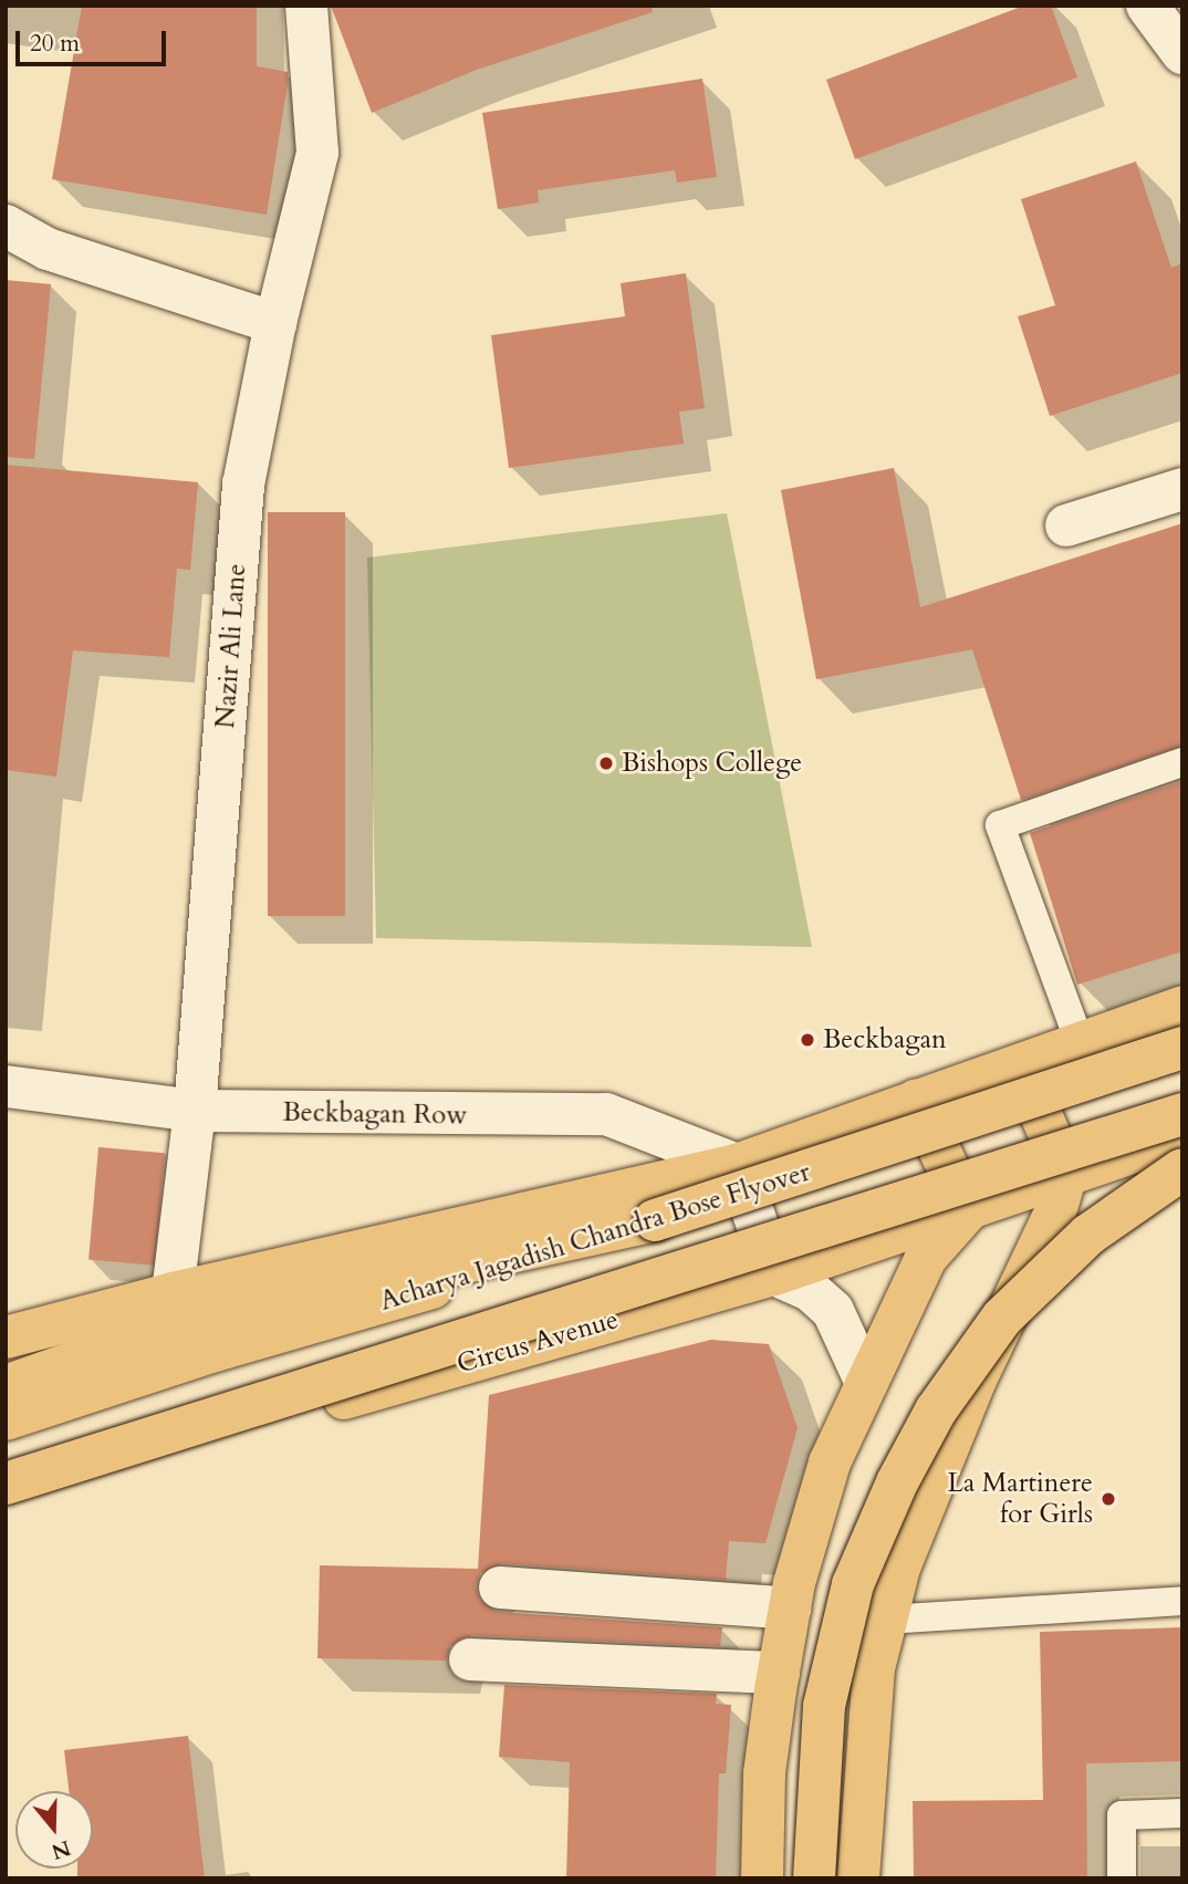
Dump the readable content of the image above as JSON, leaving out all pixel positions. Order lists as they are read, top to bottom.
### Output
{
  "streets": {
    "main road": ["Acharya Jagadish Chandra Bose Flyover", "Circus Avenue"],
    "street": ["Nazir Ali Lane", "Beckbagan Row"]
  },
  "crossings": [
    ["Nazir Ali Lane", "Beckbagan Row"]
  ],
  "places": ["Bishops College", "Beckbagan", "La Martinere for Girls"],
  "scale_bar": "20 m",
  "north": "bottom"
}
